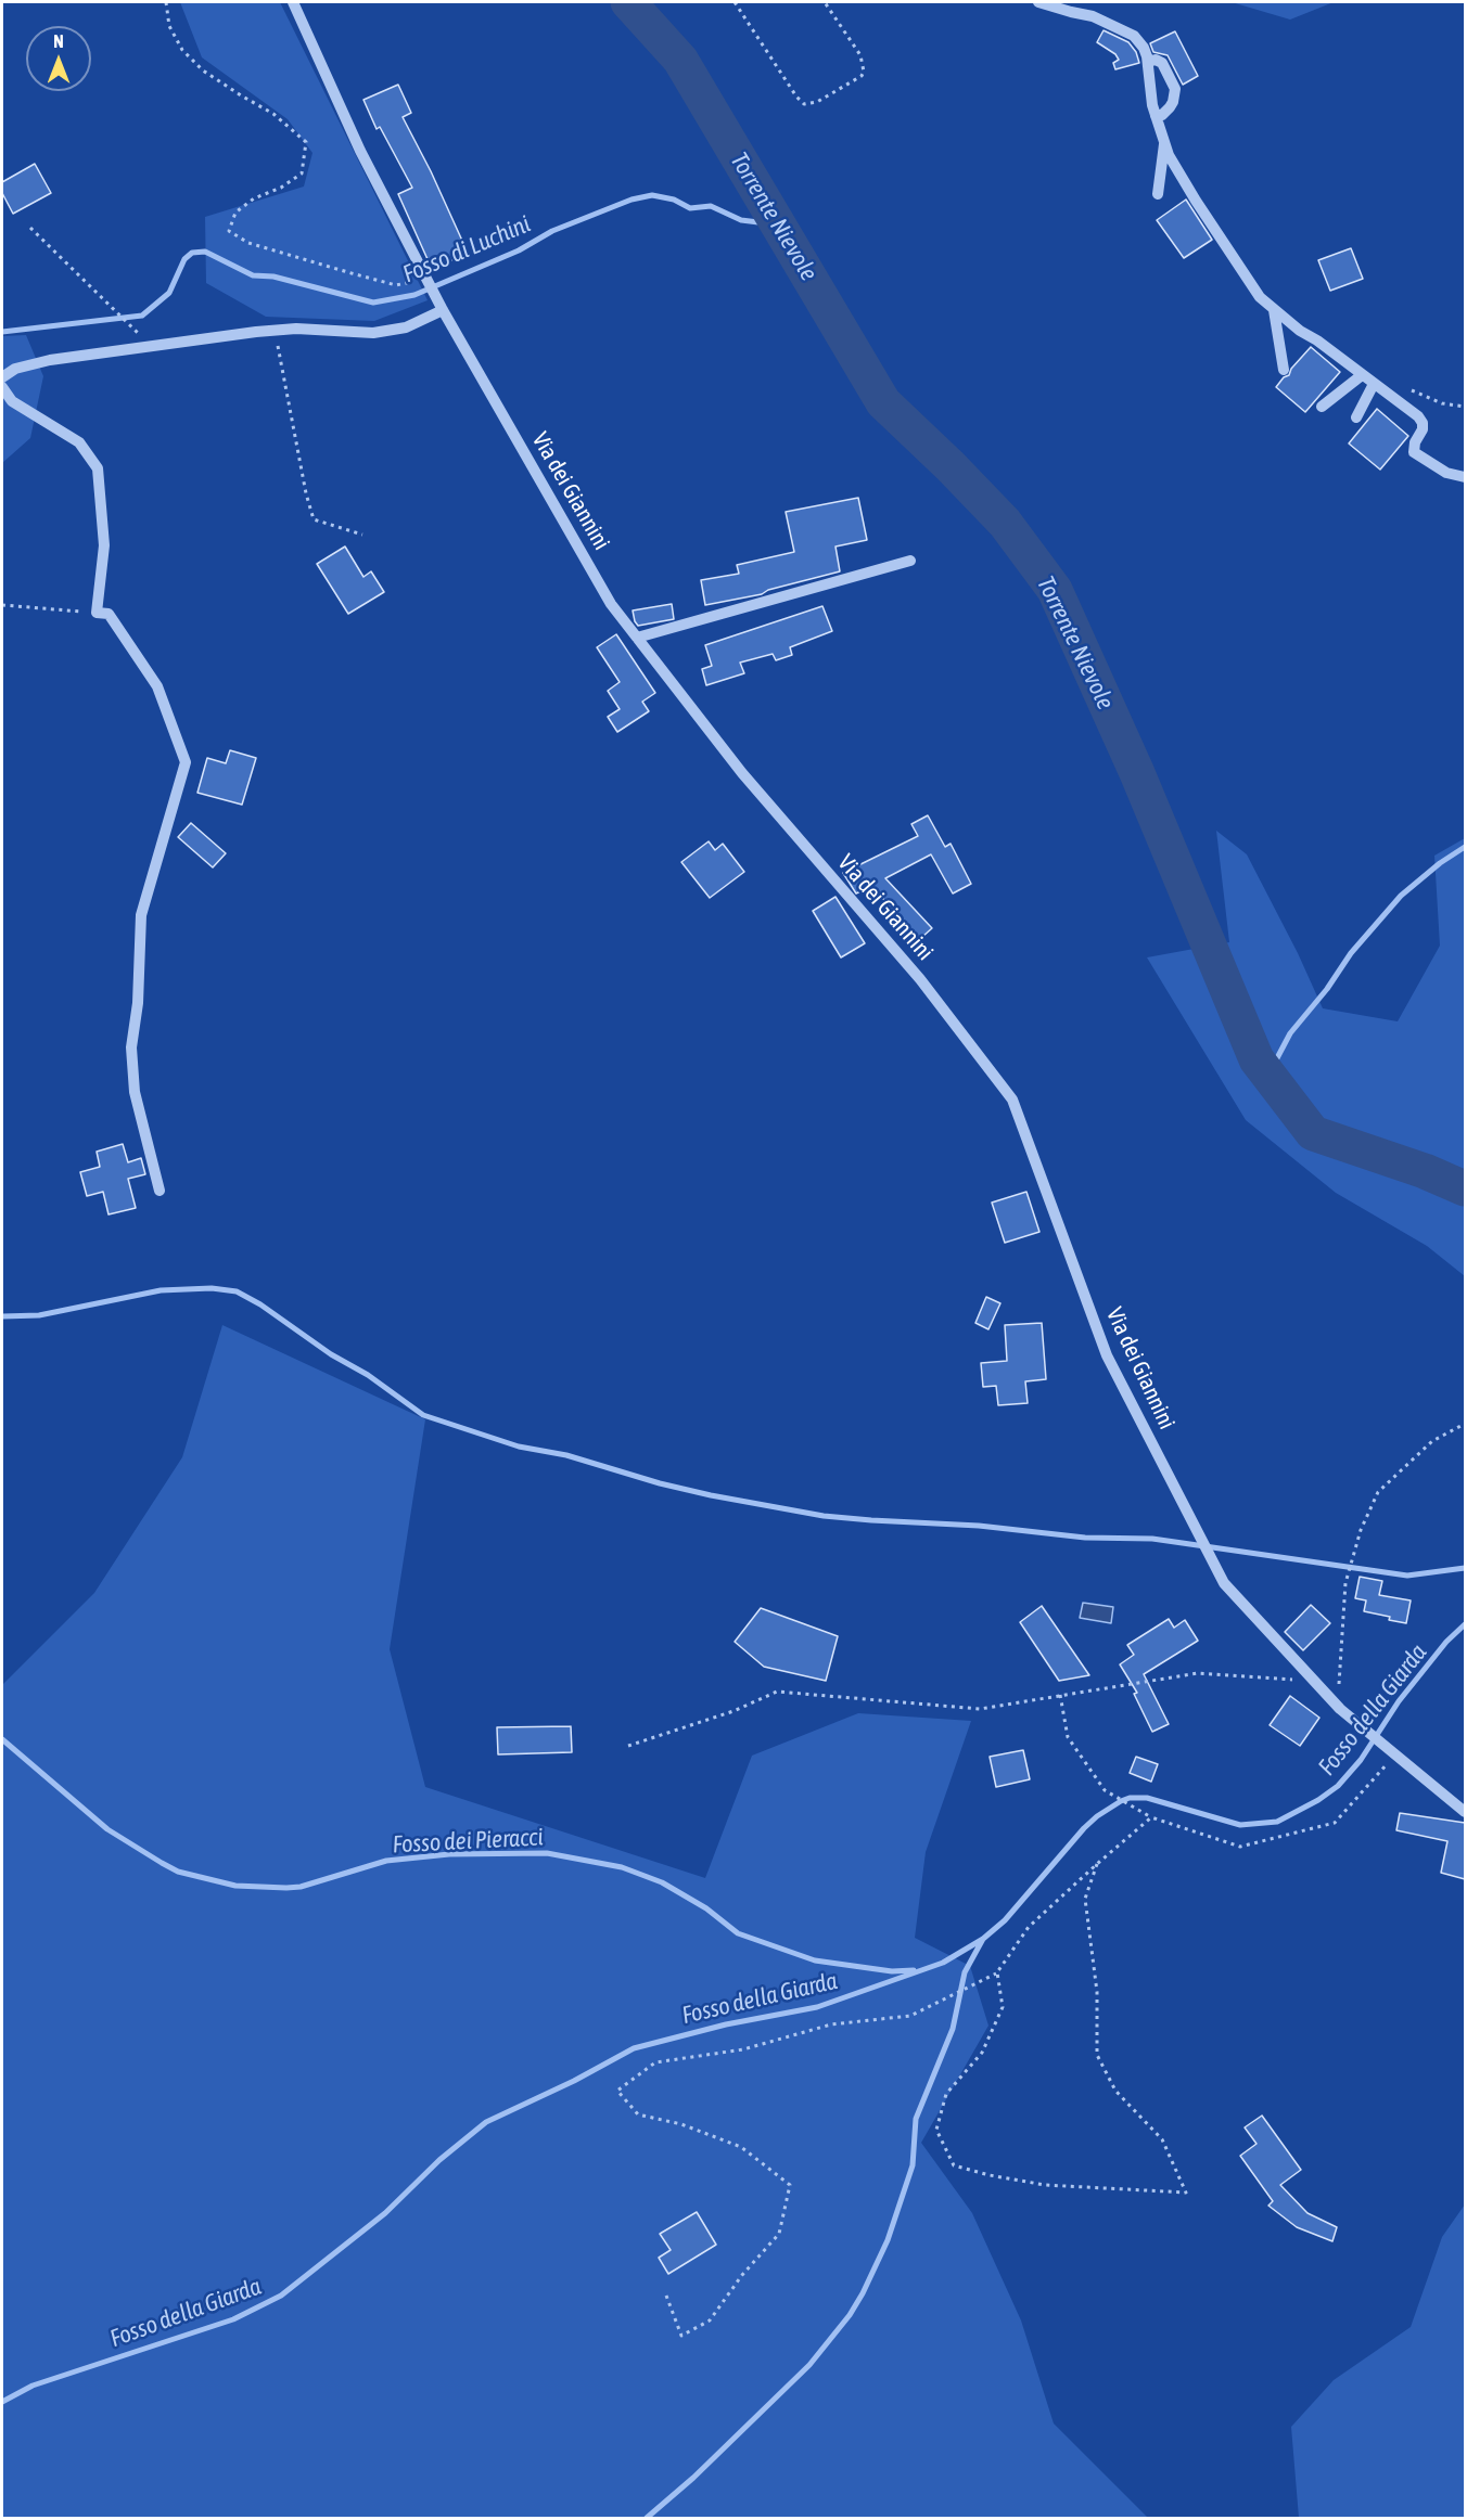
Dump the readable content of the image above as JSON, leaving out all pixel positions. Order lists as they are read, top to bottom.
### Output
{
  "streets": {
    "street": ["Via dei Giannini"]
  },
  "water": [
    "Torrente Nievole",
    "Fosso di Luchini",
    "Fosso della Giarda",
    "Fosso dei Pieracci"
  ],
  "north": "top"
}
